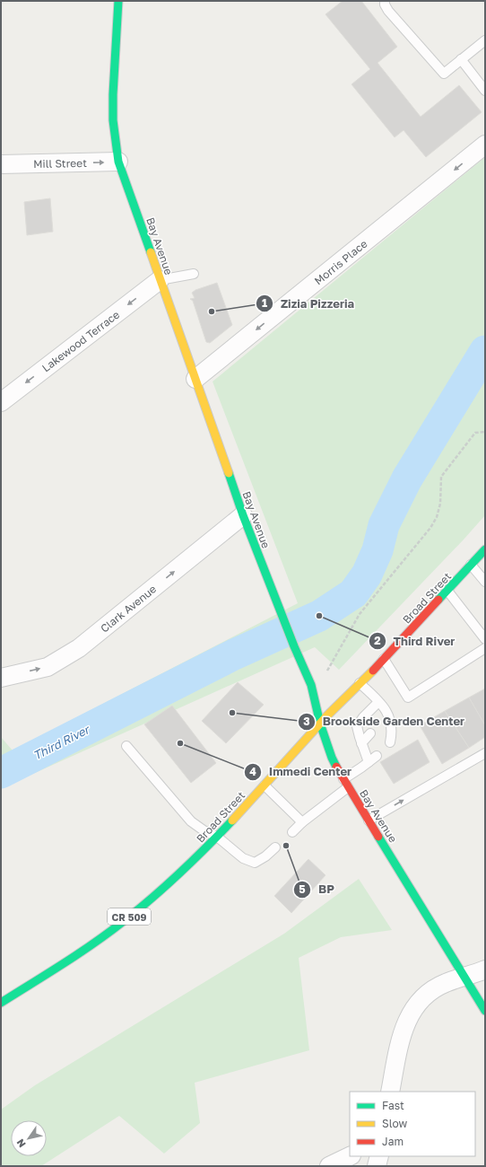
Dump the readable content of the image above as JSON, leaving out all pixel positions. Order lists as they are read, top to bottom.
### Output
{
  "streets": {
    "street": [
      "Mill Street",
      "Bay Avenue",
      "Morris Place",
      "Lakewood Terrace",
      "Broad Street",
      "Clark Avenue",
      "CR 509"
    ]
  },
  "crossings": [
    ["Mill Street", "Bay Avenue"],
    ["Bay Avenue", "Morris Place"],
    ["Bay Avenue", "Lakewood Terrace"],
    ["Bay Avenue", "Broad Street"],
    ["Bay Avenue", "Clark Avenue"]
  ],
  "one_way": [
    "Mill Street",
    "Morris Place",
    "Lakewood Terrace",
    "Clark Avenue"
  ],
  "water": ["Third River"],
  "places": [
    "Zizia Pizzeria",
    "Third River",
    "Brookside Garden Center",
    "Immedi Center",
    "BP"
  ],
  "legend": ["Fast", "Slow", "Jam"],
  "north": "bottom left"
}
